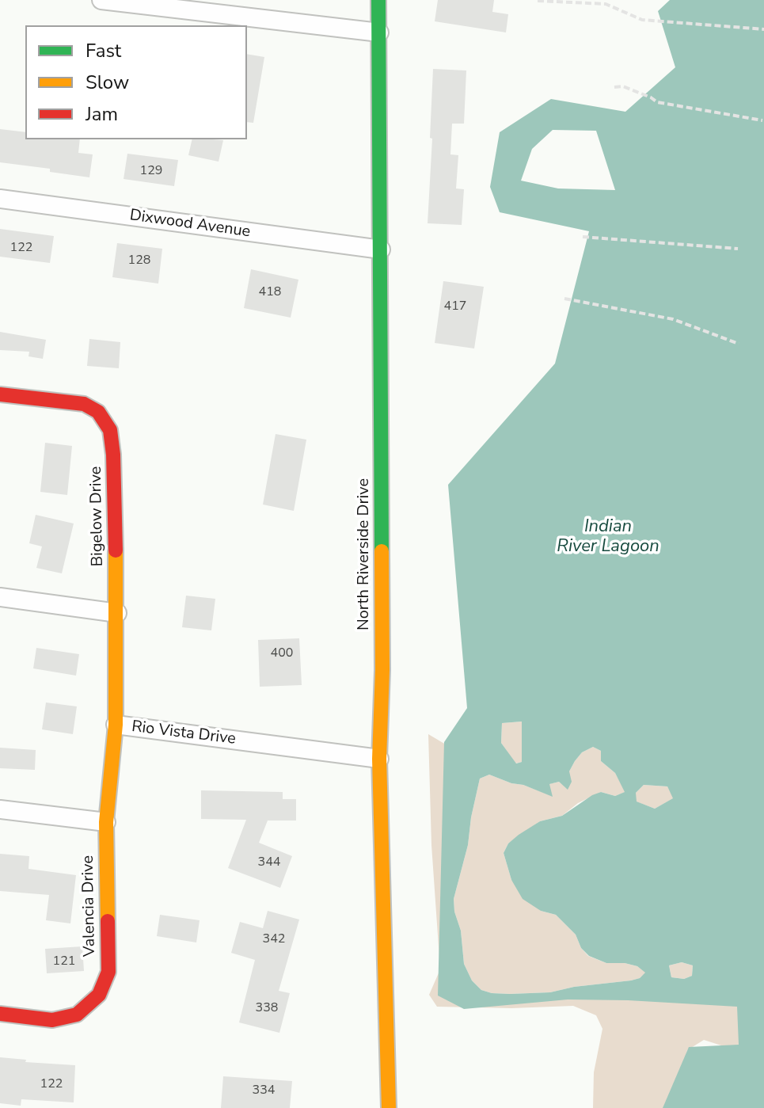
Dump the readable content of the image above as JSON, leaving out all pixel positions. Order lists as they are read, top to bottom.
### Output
{
  "streets": {
    "street": [
      "Dixwood Avenue",
      "Bigelow Drive",
      "North Riverside Drive",
      "Rio Vista Drive",
      "Valencia Drive"
    ]
  },
  "crossings": [
    ["Dixwood Avenue", "North Riverside Drive"],
    ["Bigelow Drive", "Rio Vista Drive"],
    ["North Riverside Drive", "Rio Vista Drive"],
    ["Rio Vista Drive", "Valencia Drive"]
  ],
  "water": ["Indian River Lagoon"],
  "house_numbers": [
    "129",
    "122",
    "128",
    "418",
    "417",
    "400",
    "344",
    "342",
    "121",
    "338",
    "122",
    "334"
  ],
  "legend": ["Fast", "Slow", "Jam"]
}
